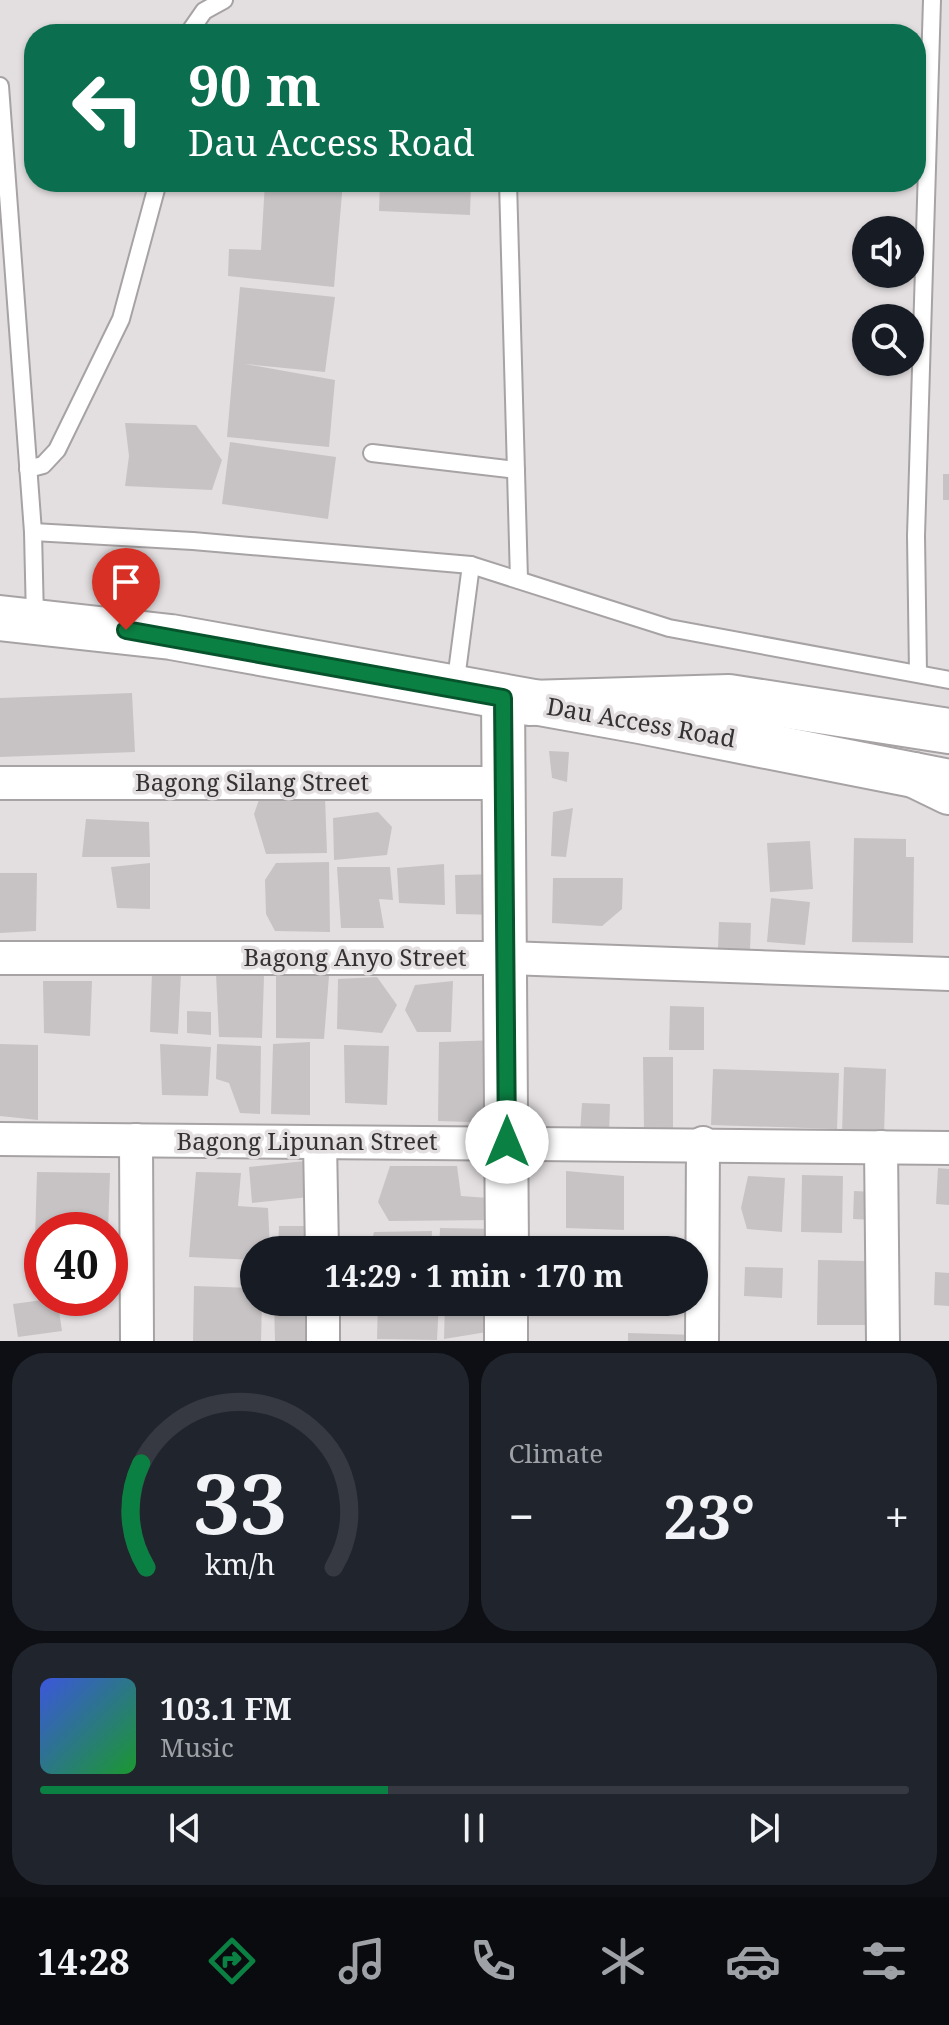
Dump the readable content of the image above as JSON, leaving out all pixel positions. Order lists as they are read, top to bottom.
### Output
{
  "streets": {
    "main road": ["Dau Access Road"],
    "street": ["Bagong Silang Street", "Bagong Anyo Street", "Bagong Lipunan Street"]
  },
  "page": {
    "turn": ["90 m", "Dau Access Road"],
    "limit": "40",
    "trip": "14:29 · 1 min · 170 m",
    "tile": "Climate",
    "heat": ["−", "23°", "+"],
    "song": ["103.1 FM", "Music"],
    "tabs": "14:28",
    "gauge": ["33", "km/h"]
  }
}
